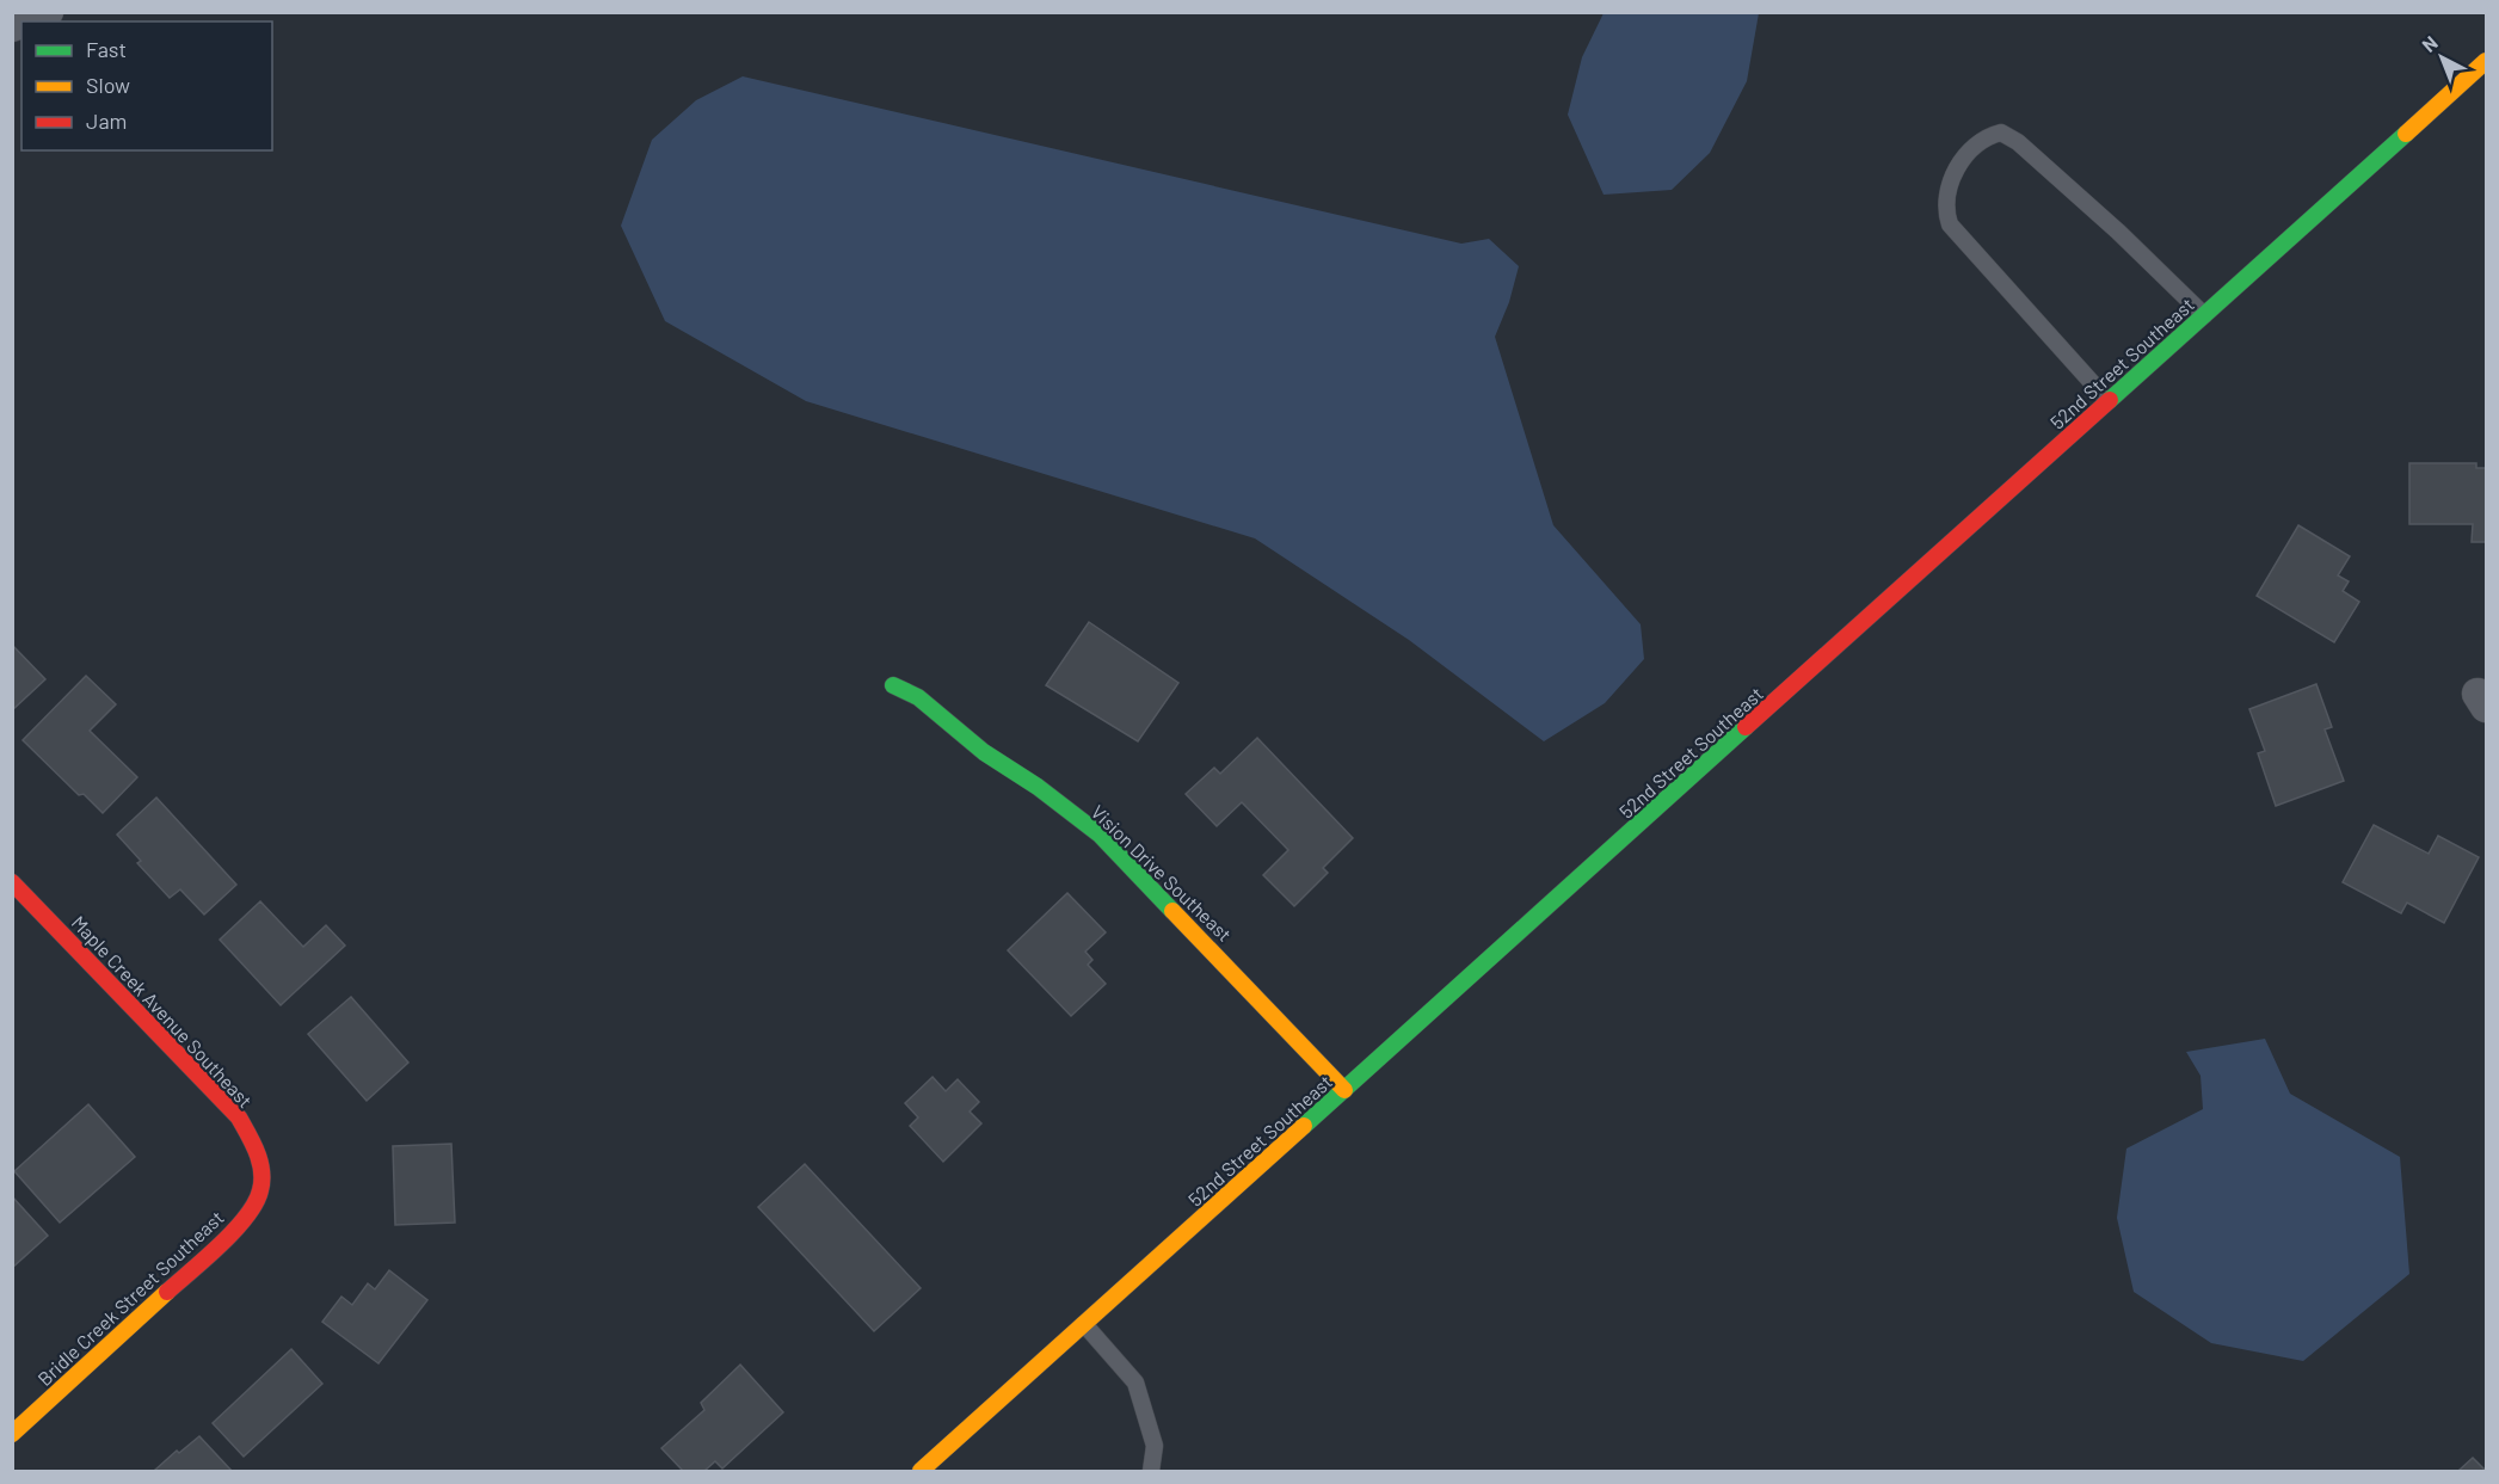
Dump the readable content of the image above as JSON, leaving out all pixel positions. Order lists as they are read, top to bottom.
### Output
{
  "streets": {
    "main road": [
      "52nd Street Southeast",
      "Vision Drive Southeast",
      "Maple Creek Avenue Southeast",
      "Bridle Creek Street Southeast"
    ]
  },
  "crossings": [
    ["52nd Street Southeast", "Vision Drive Southeast"],
    ["Maple Creek Avenue Southeast", "Bridle Creek Street Southeast"]
  ],
  "legend": ["Fast", "Slow", "Jam"],
  "north": "top left"
}
